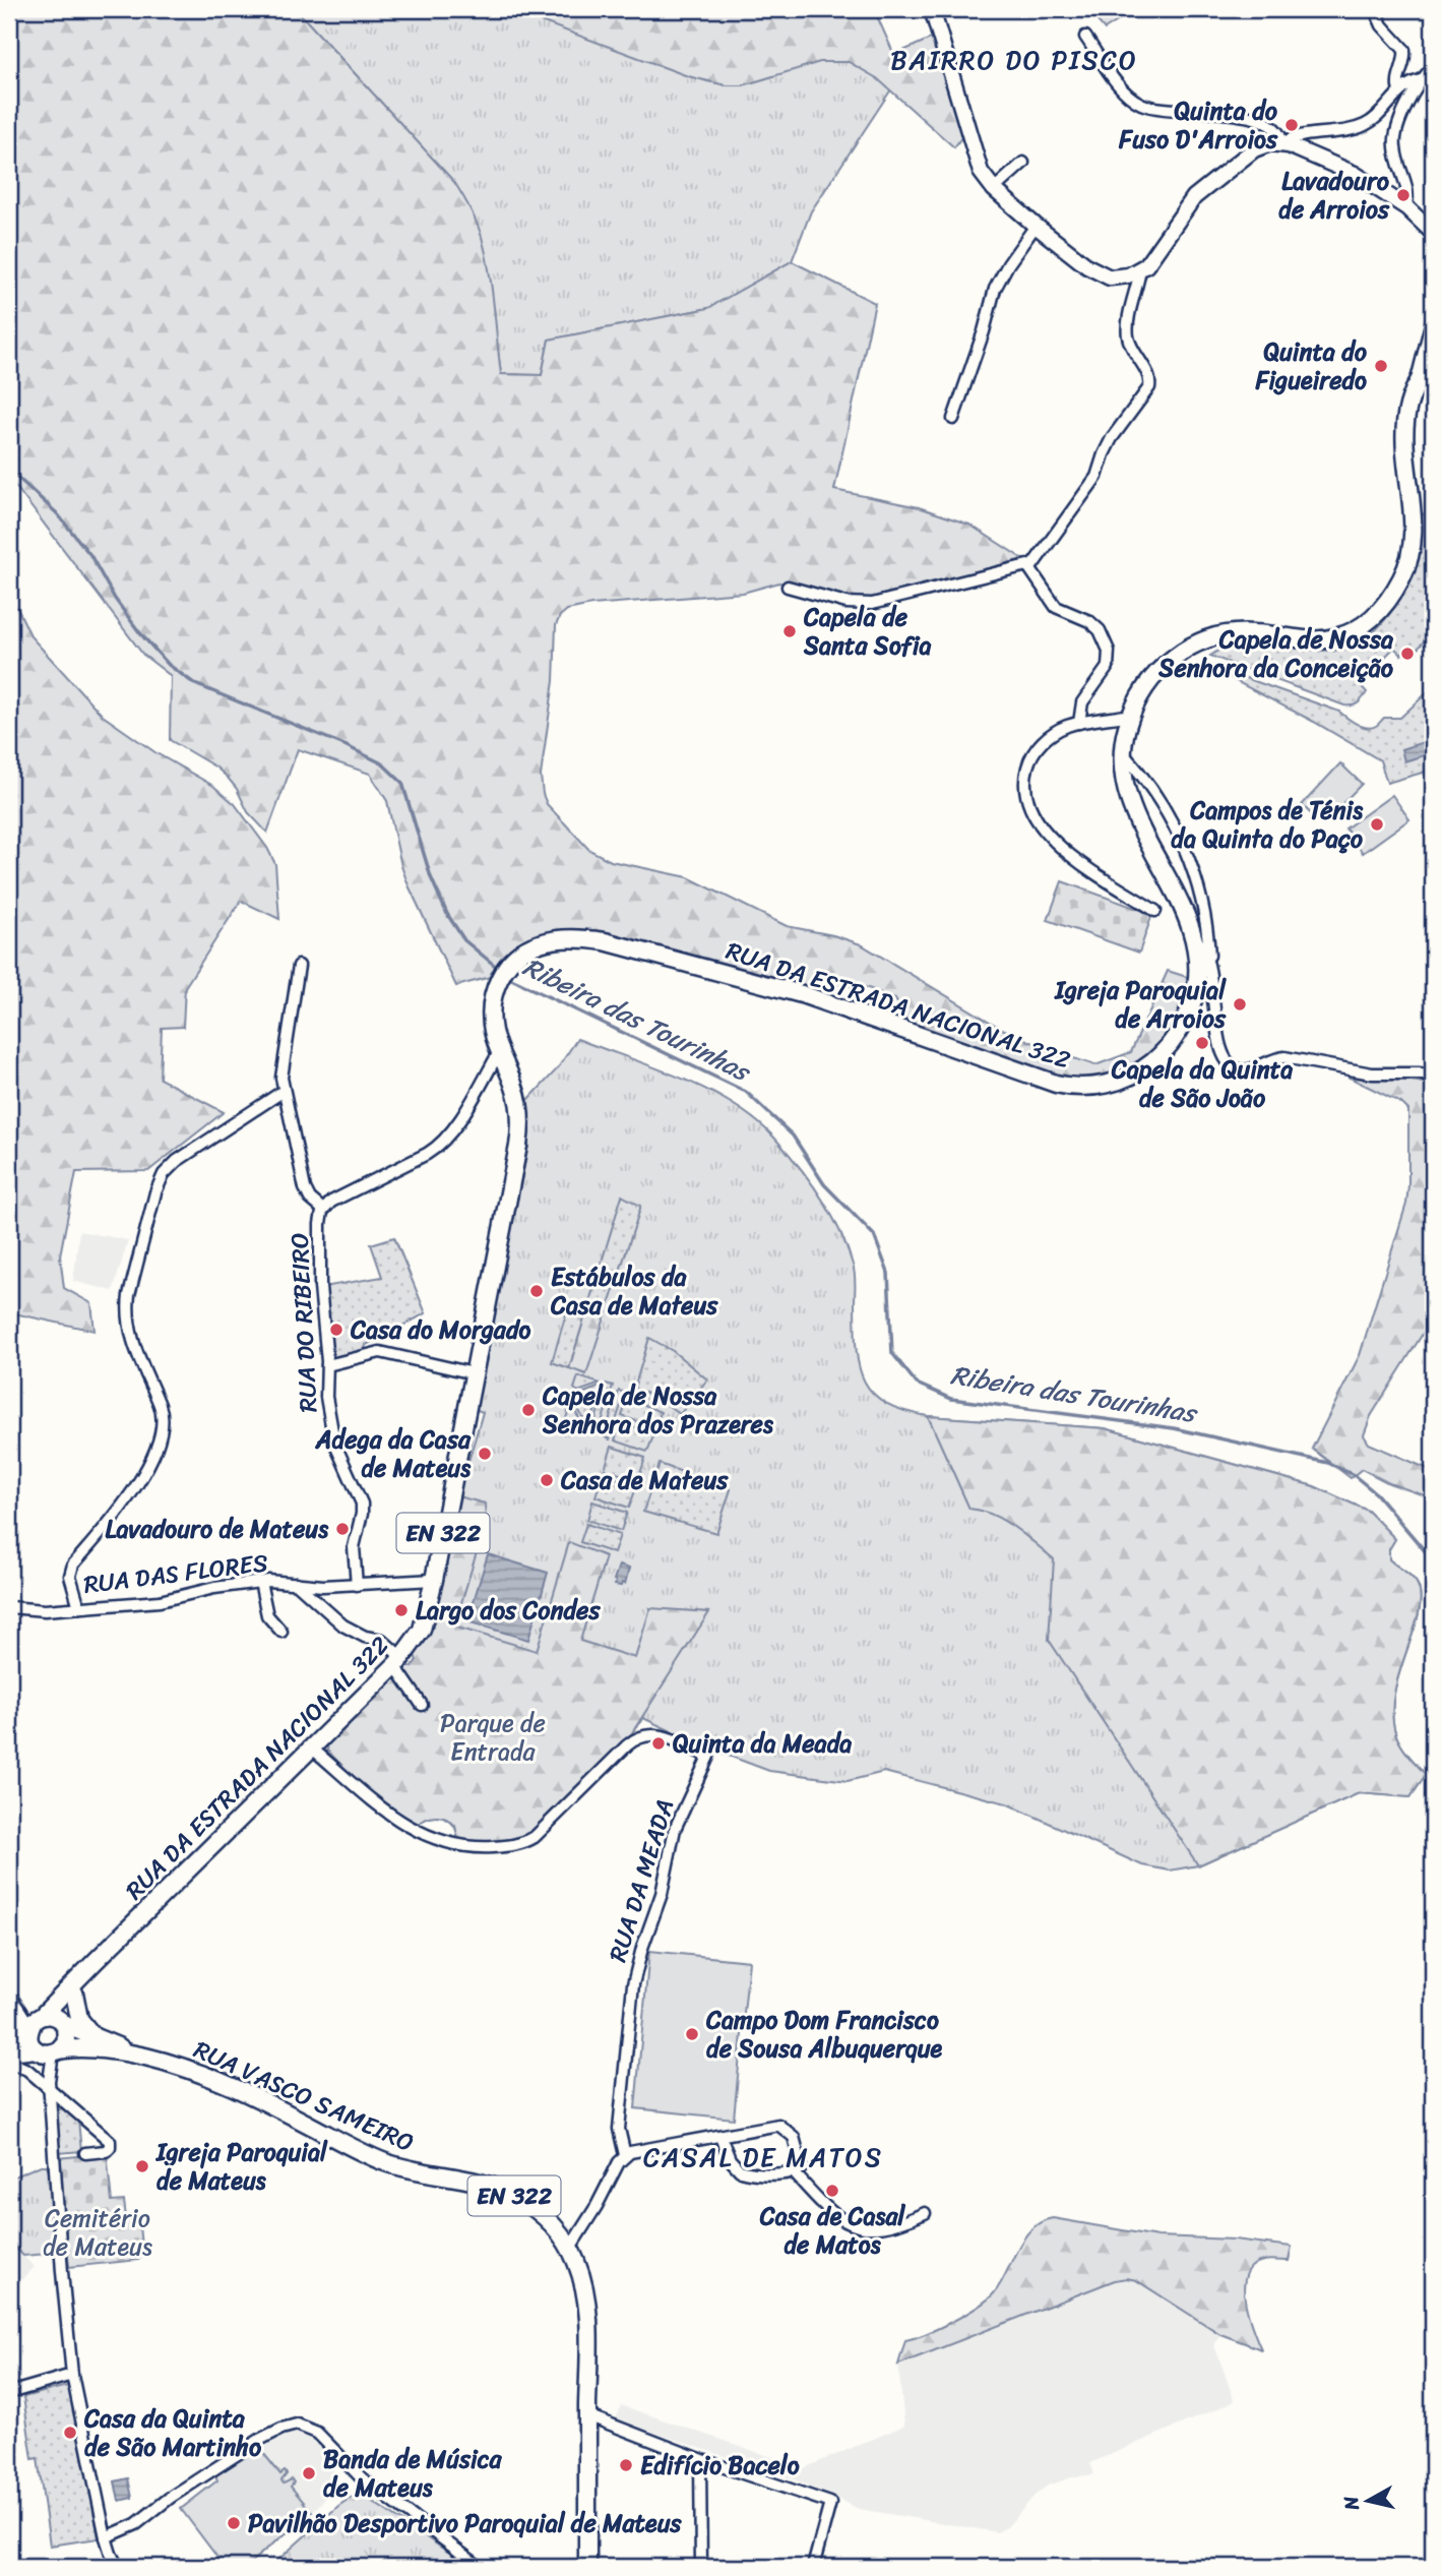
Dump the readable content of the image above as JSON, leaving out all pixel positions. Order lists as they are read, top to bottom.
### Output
{
  "streets": {
    "main road": ["RUA DA ESTRADA NACIONAL 322", "EN 322", "RUA VASCO SAMEIRO"],
    "street": ["RUA DO RIBEIRO", "RUA DAS FLORES", "RUA DA MEADA"]
  },
  "crossings": [
    ["RUA DA ESTRADA NACIONAL 322", "RUA DO RIBEIRO"],
    ["RUA DA ESTRADA NACIONAL 322", "EN 322"],
    ["RUA DA ESTRADA NACIONAL 322", "RUA DAS FLORES"],
    ["RUA DA ESTRADA NACIONAL 322", "RUA DA MEADA"],
    ["RUA DO RIBEIRO", "RUA DAS FLORES"],
    ["EN 322", "RUA VASCO SAMEIRO"]
  ],
  "districts": ["BAIRRO DO PISCO", "CASAL DE MATOS"],
  "water": ["Ribeira das Tourinhas"],
  "parks": ["Parque de Entrada", "Cemitério de Mateus"],
  "places": [
    "Quinta do Fuso D'Arroios",
    "Lavadouro de Arroios",
    "Quinta do Figueiredo",
    "Capela de Santa Sofia",
    "Capela de Nossa Senhora da Conceição",
    "Campos de Ténis da Quinta do Paço",
    "Igreja Paroquial de Arroios",
    "Capela da Quinta de São João",
    "Estábulos da Casa de Mateus",
    "Casa do Morgado",
    "Capela de Nossa Senhora dos Prazeres",
    "Adega da Casa de Mateus",
    "Casa de Mateus",
    "Lavadouro de Mateus",
    "Largo dos Condes",
    "Quinta da Meada",
    "Campo Dom Francisco de Sousa Albuquerque",
    "Igreja Paroquial de Mateus",
    "Casa de Casal de Matos",
    "Casa da Quinta de São Martinho",
    "Edifício Bacelo",
    "Banda de Música de Mateus",
    "Pavilhão Desportivo Paroquial de Mateus"
  ],
  "north": "left"
}
